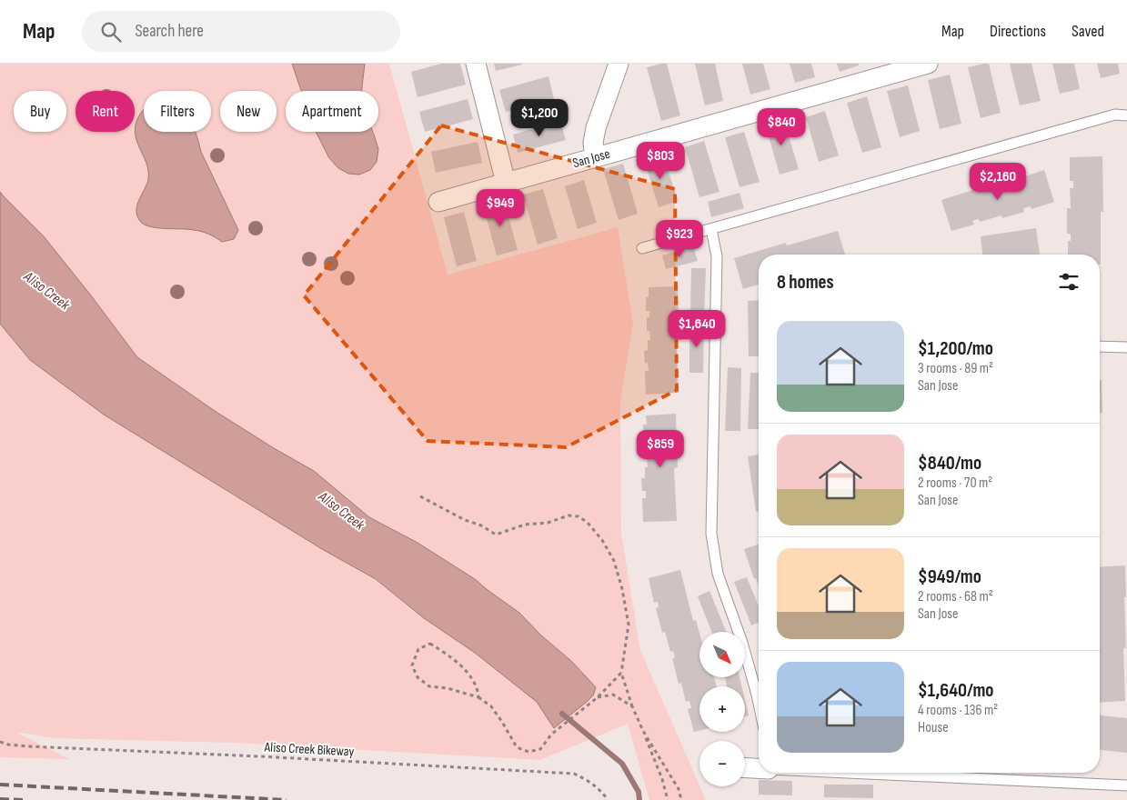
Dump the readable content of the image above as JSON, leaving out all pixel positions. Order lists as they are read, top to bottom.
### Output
{
  "streets": {
    "street": ["San Jose"],
    "path": ["Aliso Creek Bikeway"]
  },
  "water": ["Aliso Creek"],
  "north": "bottom right",
  "page": {
    "header": "Map",
    "search": "Search here",
    "nav": ["Map", "Directions", "Saved"],
    "chip": [
      "Buy",
      "Rent",
      "Filters",
      "New",
      "Apartment"
    ],
    "price": [
      "$1,200",
      "$840",
      "$803",
      "$2,160",
      "$949",
      "$923",
      "$1,640",
      "$859"
    ],
    "heading": "8 homes",
    "list": [
      {
        "name": "$1,200/mo",
        "note": "3 rooms · 89 m² · San Jose"
      },
      {
        "name": "$840/mo",
        "note": "2 rooms · 70 m² · San Jose"
      },
      {
        "name": "$949/mo",
        "note": "2 rooms · 68 m² · San Jose"
      },
      {
        "name": "$1,640/mo",
        "note": "4 rooms · 136 m² · House"
      }
    ],
    "map_buttons": ["+", "−"]
  }
}
